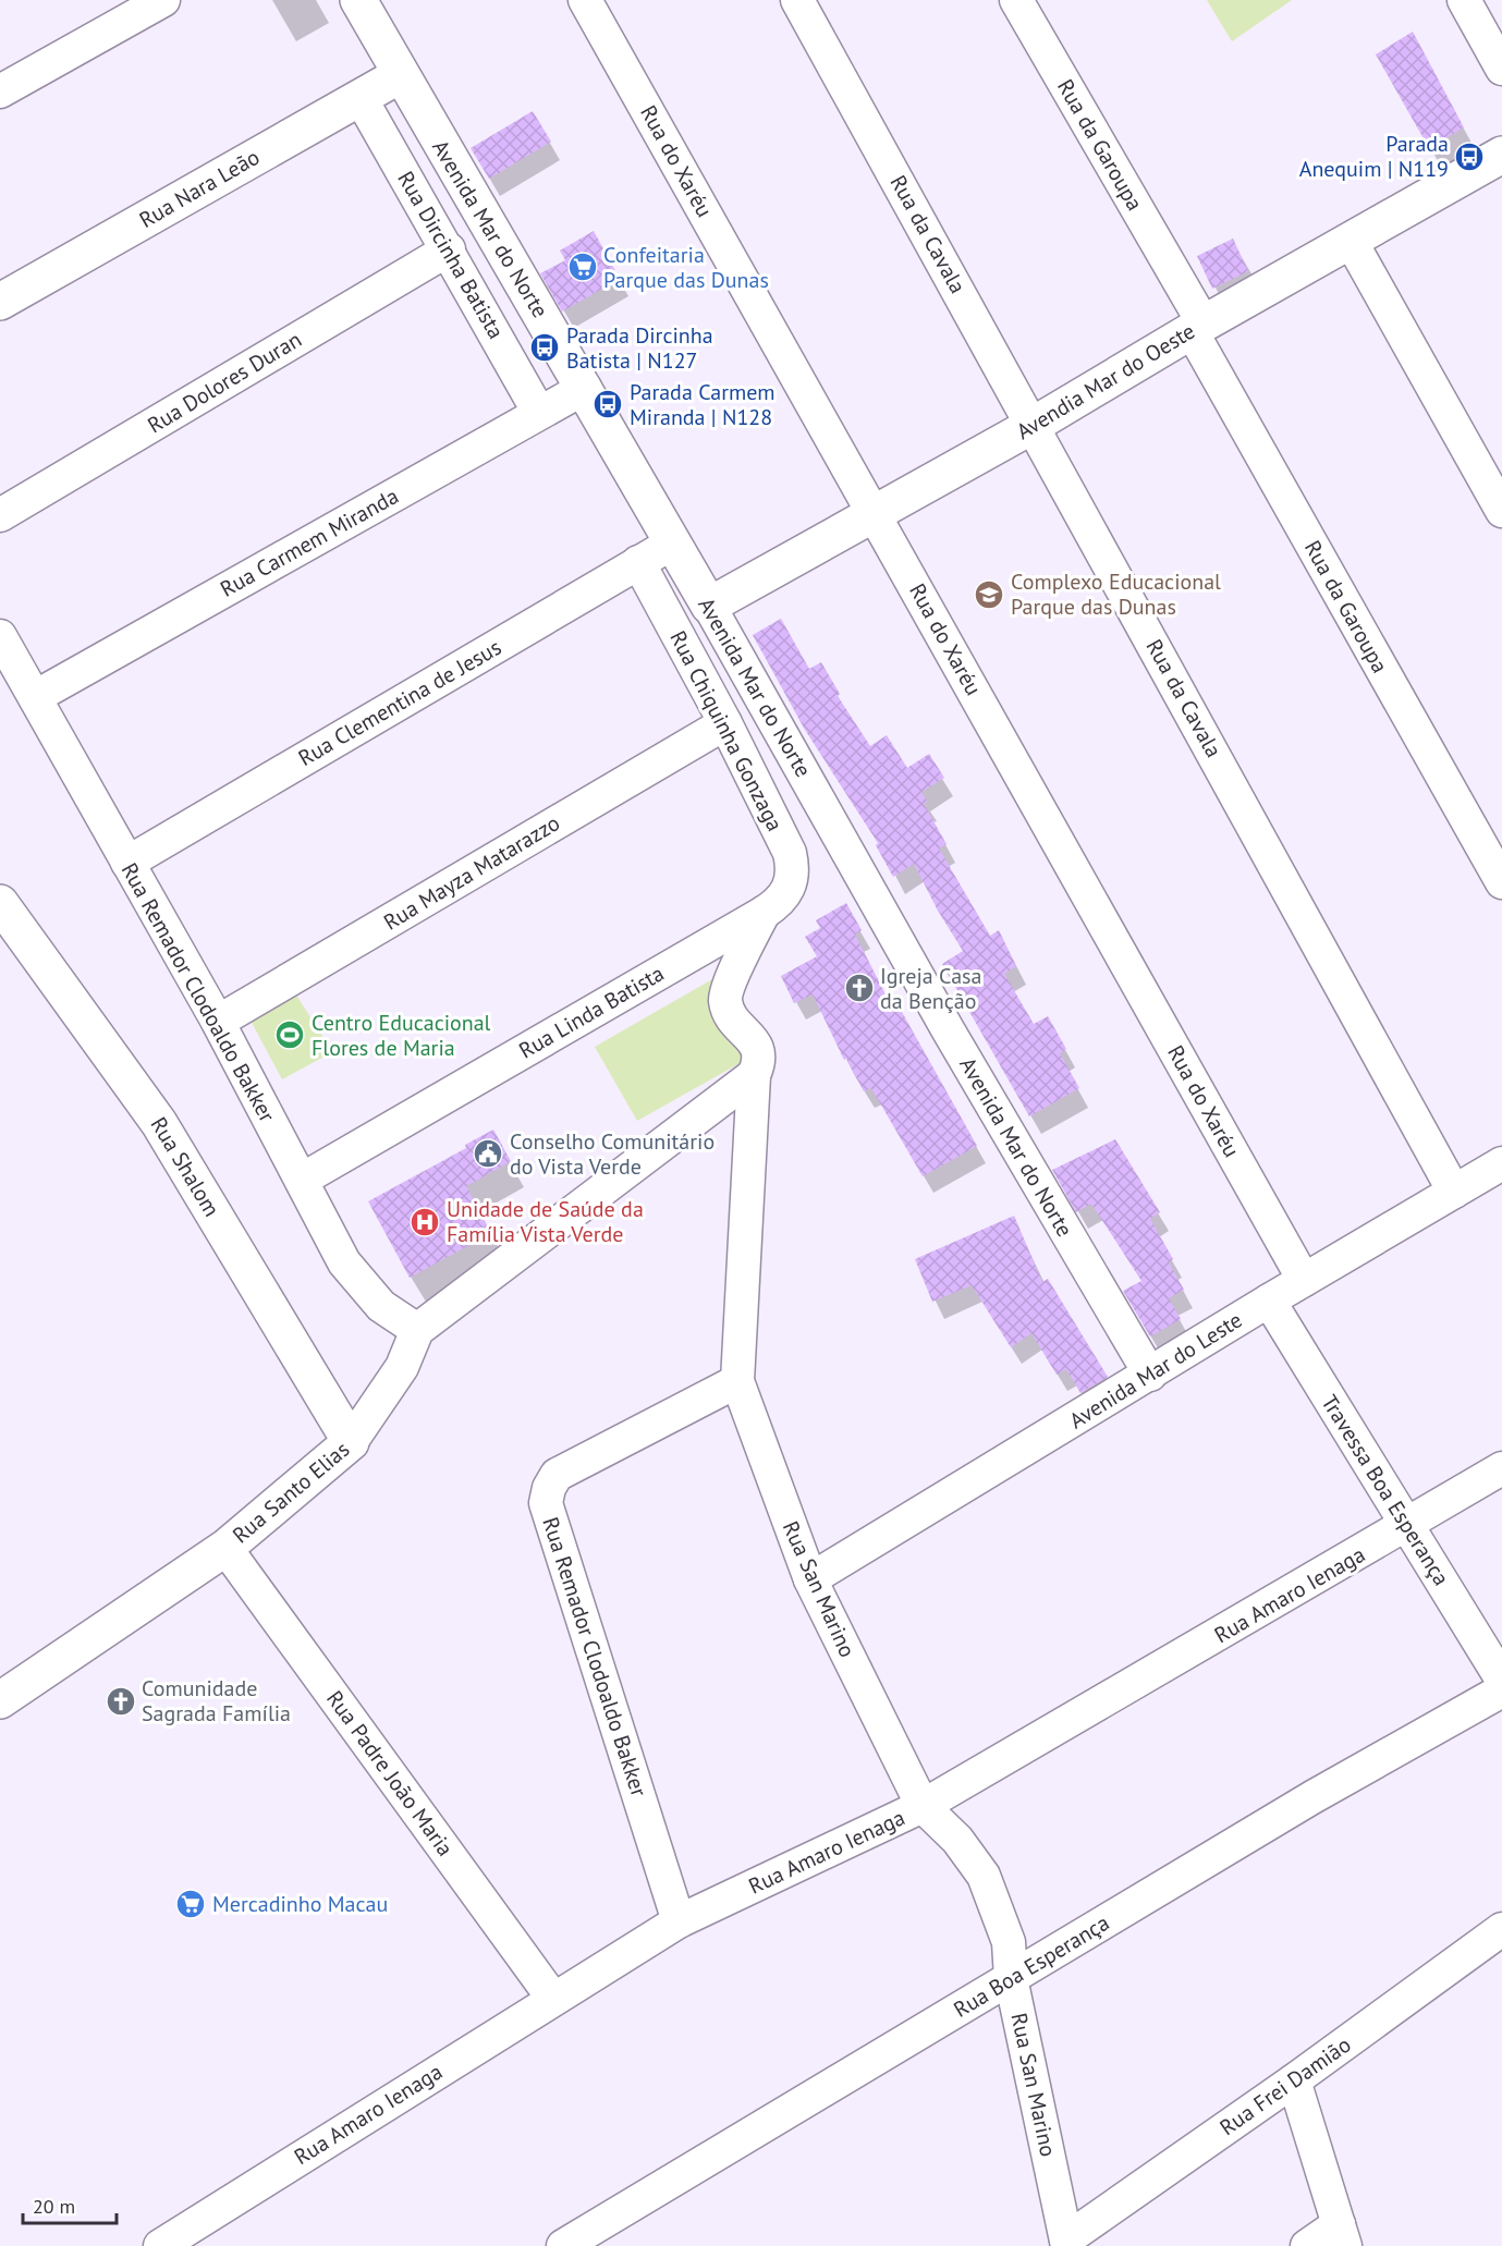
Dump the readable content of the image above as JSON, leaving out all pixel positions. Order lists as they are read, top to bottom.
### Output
{
  "streets": {
    "street": [
      "Rua da Garoupa",
      "Rua do Xaréu",
      "Rua Nara Leão",
      "Avenida Mar do Norte",
      "Rua da Cavala",
      "Rua Dircinha Batista",
      "Avendia Mar do Oeste",
      "Rua Dolores Duran",
      "Rua Carmem Miranda",
      "Rua Clementina de Jesus",
      "Rua Chiquinha Gonzaga",
      "Rua Mayza Matarazzo",
      "Rua Remador Clodoaldo Bakker",
      "Rua Linda Batista",
      "Rua Shalom",
      "Avenida Mar do Leste",
      "Travessa Boa Esperança",
      "Rua Santo Elias",
      "Rua San Marino",
      "Rua Amaro Ienaga",
      "Rua Padre João Maria",
      "Rua Boa Esperança",
      "Rua Frei Damião"
    ]
  },
  "crossings": [
    ["Rua da Garoupa", "Avendia Mar do Oeste"],
    ["Rua do Xaréu", "Avendia Mar do Oeste"],
    ["Rua do Xaréu", "Avenida Mar do Leste"],
    ["Rua Nara Leão", "Avenida Mar do Norte"],
    ["Rua Nara Leão", "Rua Dircinha Batista"],
    ["Avenida Mar do Norte", "Avendia Mar do Oeste"],
    ["Avenida Mar do Norte", "Rua Carmem Miranda"],
    ["Avenida Mar do Norte", "Rua Clementina de Jesus"],
    ["Avenida Mar do Norte", "Avenida Mar do Leste"],
    ["Rua da Cavala", "Avendia Mar do Oeste"],
    ["Rua da Cavala", "Avenida Mar do Leste"],
    ["Rua Dircinha Batista", "Rua Dolores Duran"],
    ["Rua Dircinha Batista", "Rua Carmem Miranda"],
    ["Rua Carmem Miranda", "Rua Remador Clodoaldo Bakker"],
    ["Rua Clementina de Jesus", "Rua Chiquinha Gonzaga"],
    ["Rua Clementina de Jesus", "Rua Remador Clodoaldo Bakker"],
    ["Rua Chiquinha Gonzaga", "Rua Mayza Matarazzo"],
    ["Rua Chiquinha Gonzaga", "Rua Linda Batista"],
    ["Rua Chiquinha Gonzaga", "Rua San Marino"],
    ["Rua Mayza Matarazzo", "Rua Remador Clodoaldo Bakker"],
    ["Rua Remador Clodoaldo Bakker", "Rua Linda Batista"],
    ["Rua Remador Clodoaldo Bakker", "Rua Santo Elias"],
    ["Rua Remador Clodoaldo Bakker", "Rua San Marino"],
    ["Rua Remador Clodoaldo Bakker", "Rua Amaro Ienaga"],
    ["Rua Linda Batista", "Rua San Marino"],
    ["Rua Shalom", "Rua Santo Elias"],
    ["Avenida Mar do Leste", "Travessa Boa Esperança"],
    ["Avenida Mar do Leste", "Rua San Marino"],
    ["Travessa Boa Esperança", "Rua Amaro Ienaga"],
    ["Rua Santo Elias", "Rua Padre João Maria"],
    ["Rua San Marino", "Rua Amaro Ienaga"],
    ["Rua San Marino", "Rua Boa Esperança"],
    ["Rua San Marino", "Rua Frei Damião"],
    ["Rua Amaro Ienaga", "Rua Padre João Maria"]
  ],
  "places": {
    "bus stop": ["Parada Anequim | N119", "Parada Dircinha Batista | N127", "Parada Carmem Miranda | N128"],
    "supermarket": ["Confeitaria Parque das Dunas", "Mercadinho Macau"],
    "school or university": ["Complexo Educacional Parque das Dunas"],
    "church": ["Igreja Casa da Benção", "Comunidade Sagrada Família"],
    "sports": ["Centro Educacional Flores de Maria"],
    "public building": ["Conselho Comunitário do Vista Verde"],
    "hospital": ["Unidade de Saúde da Família Vista Verde"]
  },
  "scale_bar": "20 m"
}
